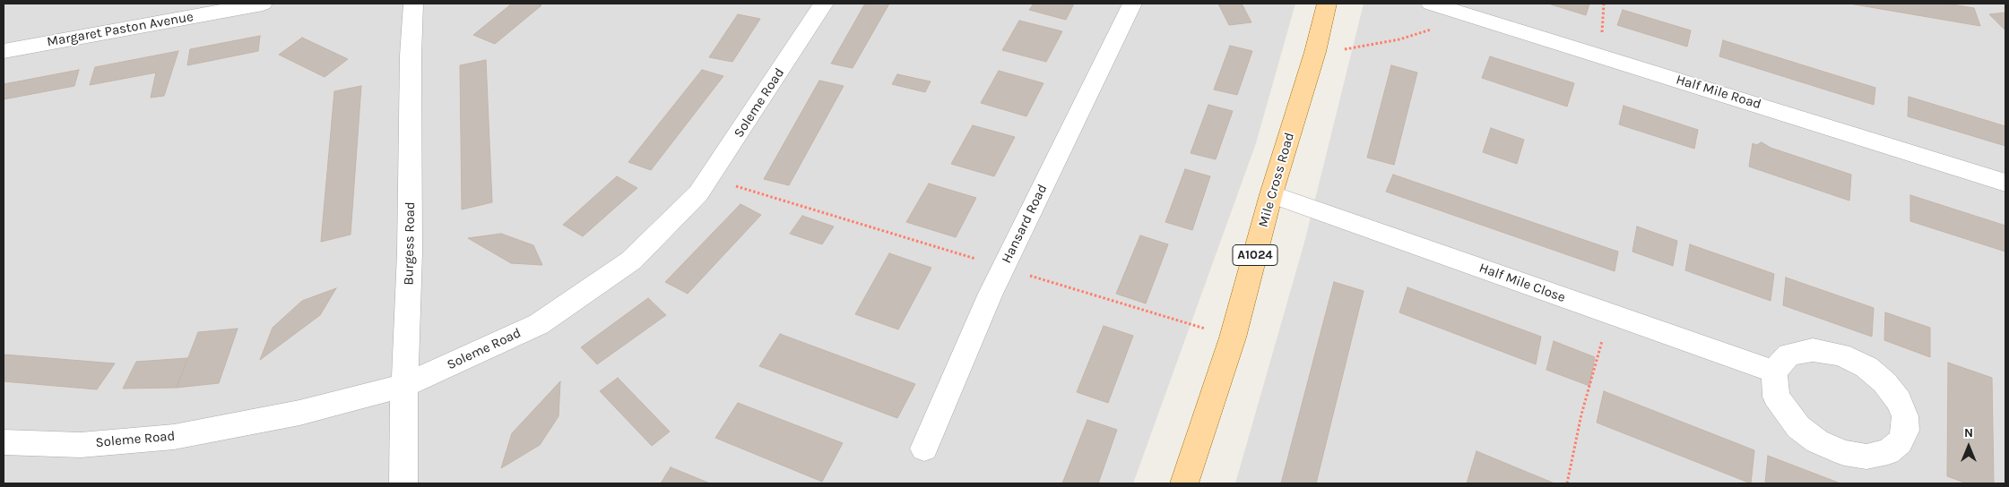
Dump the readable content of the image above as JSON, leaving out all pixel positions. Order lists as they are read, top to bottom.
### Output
{
  "streets": {
    "main road": ["Mile Cross Road", "A1024"],
    "street": [
      "Margaret Paston Avenue",
      "Half Mile Road",
      "Soleme Road",
      "Hansard Road",
      "Burgess Road",
      "Half Mile Close"
    ]
  },
  "crossings": [
    ["Soleme Road", "Burgess Road"],
    ["Mile Cross Road", "Half Mile Close"]
  ],
  "north": "top"
}
